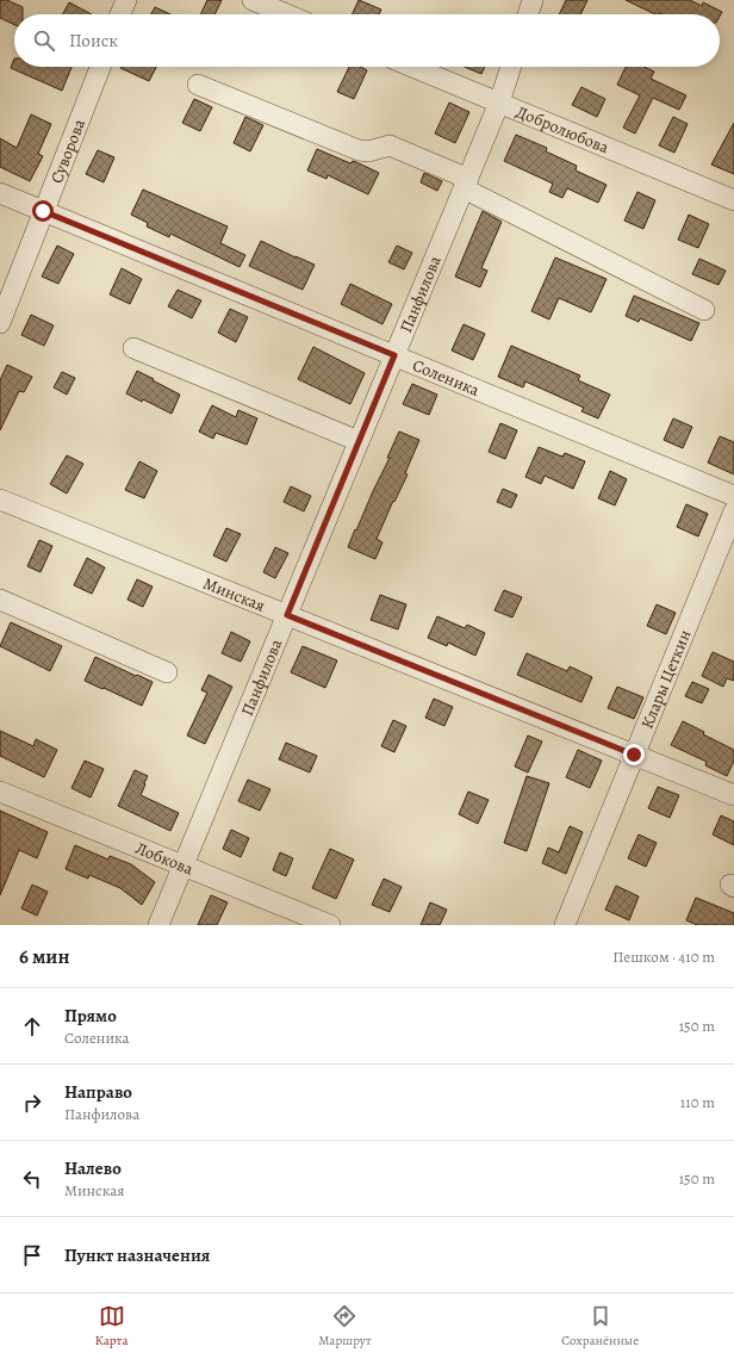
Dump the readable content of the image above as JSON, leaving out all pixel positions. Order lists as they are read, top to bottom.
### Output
{
  "streets": {
    "street": [
      "Добролюбова",
      "Суворова",
      "Панфилова",
      "Соленика",
      "Минская",
      "Клары Цеткин",
      "Лобкова"
    ]
  },
  "crossings": [
    ["Добролюбова", "Панфилова"],
    ["Суворова", "Соленика"],
    ["Панфилова", "Соленика"],
    ["Панфилова", "Минская"],
    ["Панфилова", "Лобкова"],
    ["Минская", "Клары Цеткин"]
  ],
  "page": {
    "search": "Поиск",
    "heading": ["6 мин", "Пешком · 410 m"],
    "list": [
      ["Прямо", "Соленика", "150 m"],
      ["Направо", "Панфилова", "110 m"],
      ["Налево", "Минская", "150 m"],
      "Пункт назначения"
    ],
    "nav": ["Карта", "Маршрут", "Сохранённые"]
  }
}
